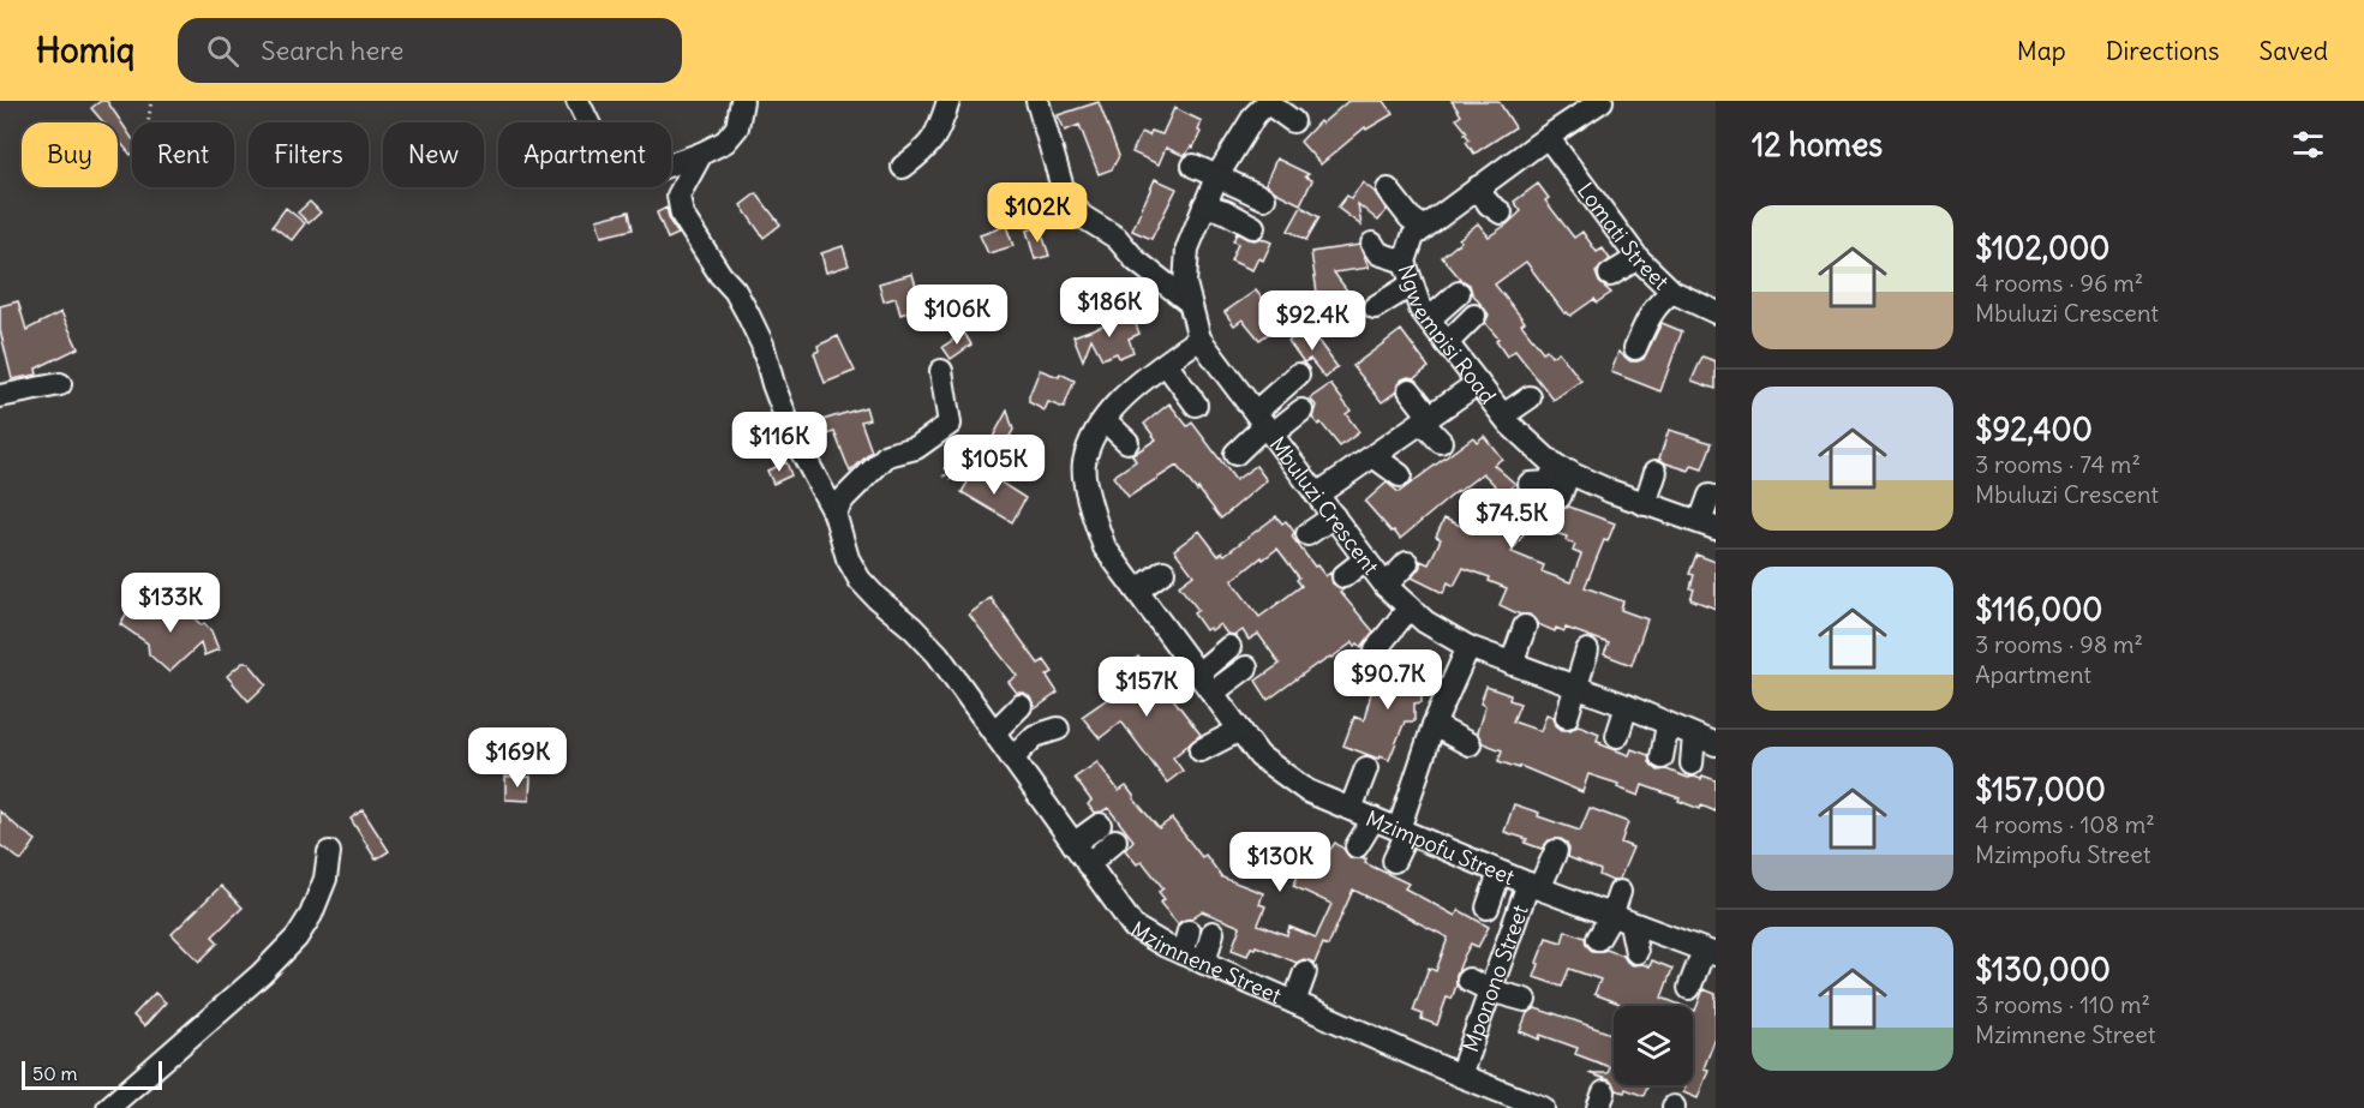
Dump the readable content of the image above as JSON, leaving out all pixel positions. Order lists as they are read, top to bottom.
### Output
{
  "streets": {
    "street": [
      "Lomati Street",
      "Ngwempisi Road",
      "Mbuluzi Crescent",
      "Mzimpofu Street",
      "Mzimnene Street",
      "Mponono Street"
    ]
  },
  "crossings": [
    ["Lomati Street", "Ngwempisi Road"],
    ["Mbuluzi Crescent", "Mzimpofu Street"],
    ["Mzimpofu Street", "Mponono Street"],
    ["Mzimnene Street", "Mponono Street"]
  ],
  "scale_bar": "50 m",
  "page": {
    "header": "Homiq",
    "search": "Search here",
    "nav": ["Map", "Directions", "Saved"],
    "heading": "12 homes",
    "chip": [
      "Buy",
      "Rent",
      "Filters",
      "New",
      "Apartment"
    ],
    "price": [
      "$102K",
      "$186K",
      "$106K",
      "$92.4K",
      "$116K",
      "$105K",
      "$74.5K",
      "$133K",
      "$90.7K",
      "$157K",
      "$169K",
      "$130K"
    ],
    "list": [
      {
        "name": "$102,000",
        "note": "4 rooms · 96 m² · Mbuluzi Crescent"
      },
      {
        "name": "$92,400",
        "note": "3 rooms · 74 m² · Mbuluzi Crescent"
      },
      {
        "name": "$116,000",
        "note": "3 rooms · 98 m² · Apartment"
      },
      {
        "name": "$157,000",
        "note": "4 rooms · 108 m² · Mzimpofu Street"
      },
      {
        "name": "$130,000",
        "note": "3 rooms · 110 m² · Mzimnene Street"
      }
    ],
    "scale": "50 m"
  }
}
